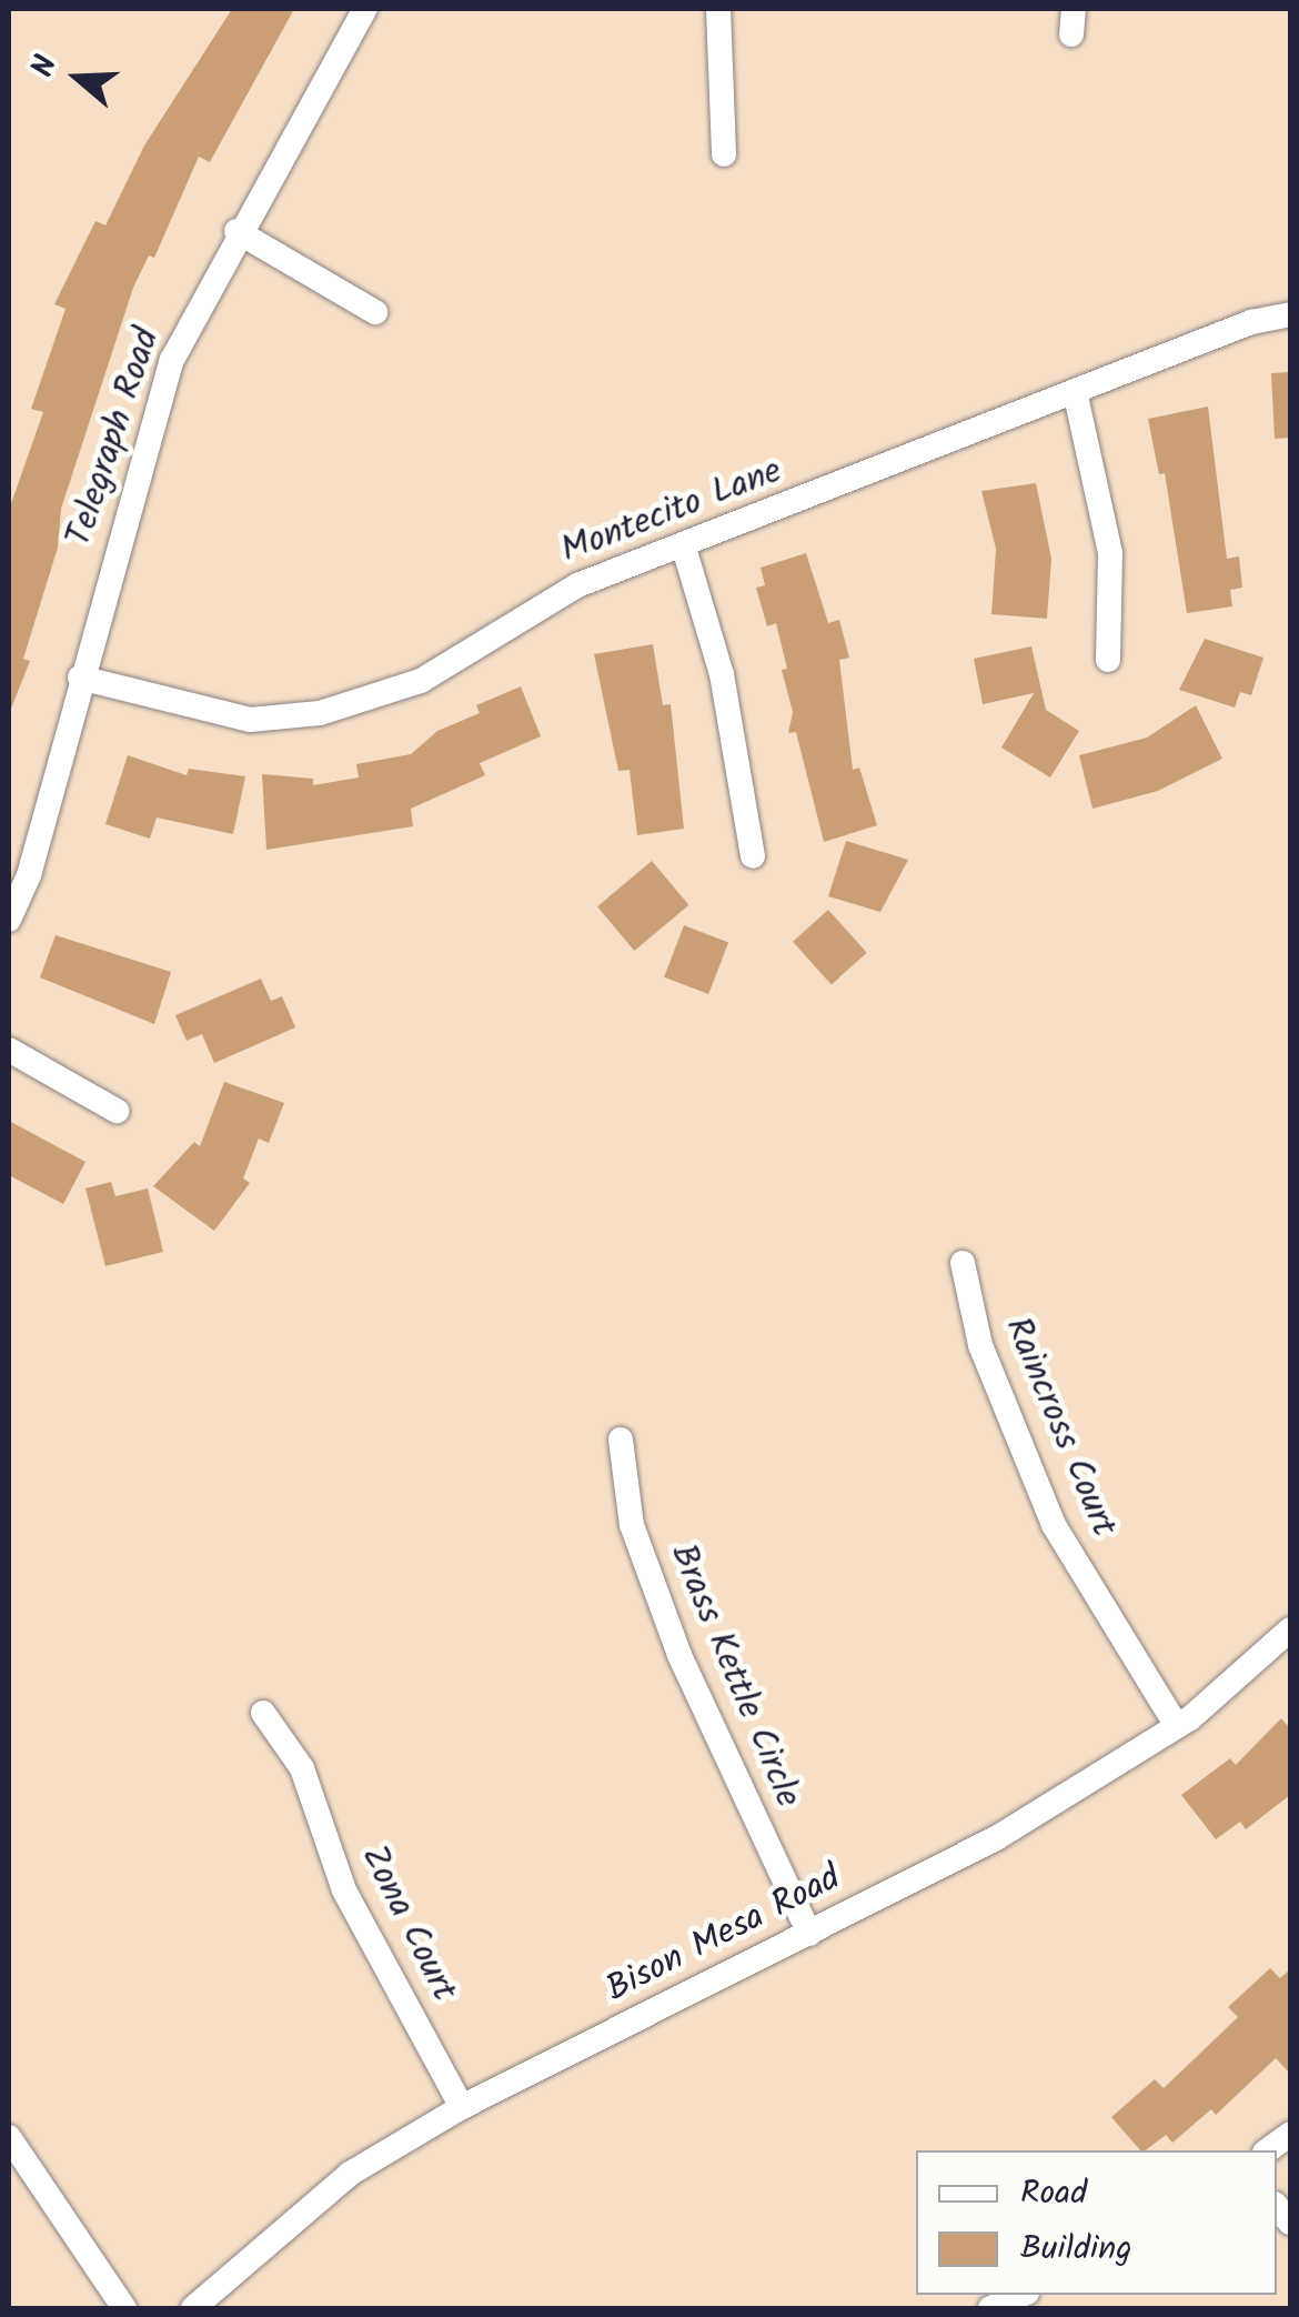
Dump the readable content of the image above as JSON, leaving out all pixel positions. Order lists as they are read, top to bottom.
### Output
{
  "streets": {
    "street": [
      "Telegraph Road",
      "Montecito Lane",
      "Raincross Court",
      "Brass Kettle Circle",
      "Zona Court",
      "Bison Mesa Road"
    ]
  },
  "crossings": [
    ["Telegraph Road", "Montecito Lane"],
    ["Raincross Court", "Bison Mesa Road"],
    ["Brass Kettle Circle", "Bison Mesa Road"],
    ["Zona Court", "Bison Mesa Road"]
  ],
  "legend": ["Road", "Building"],
  "north": "left"
}
